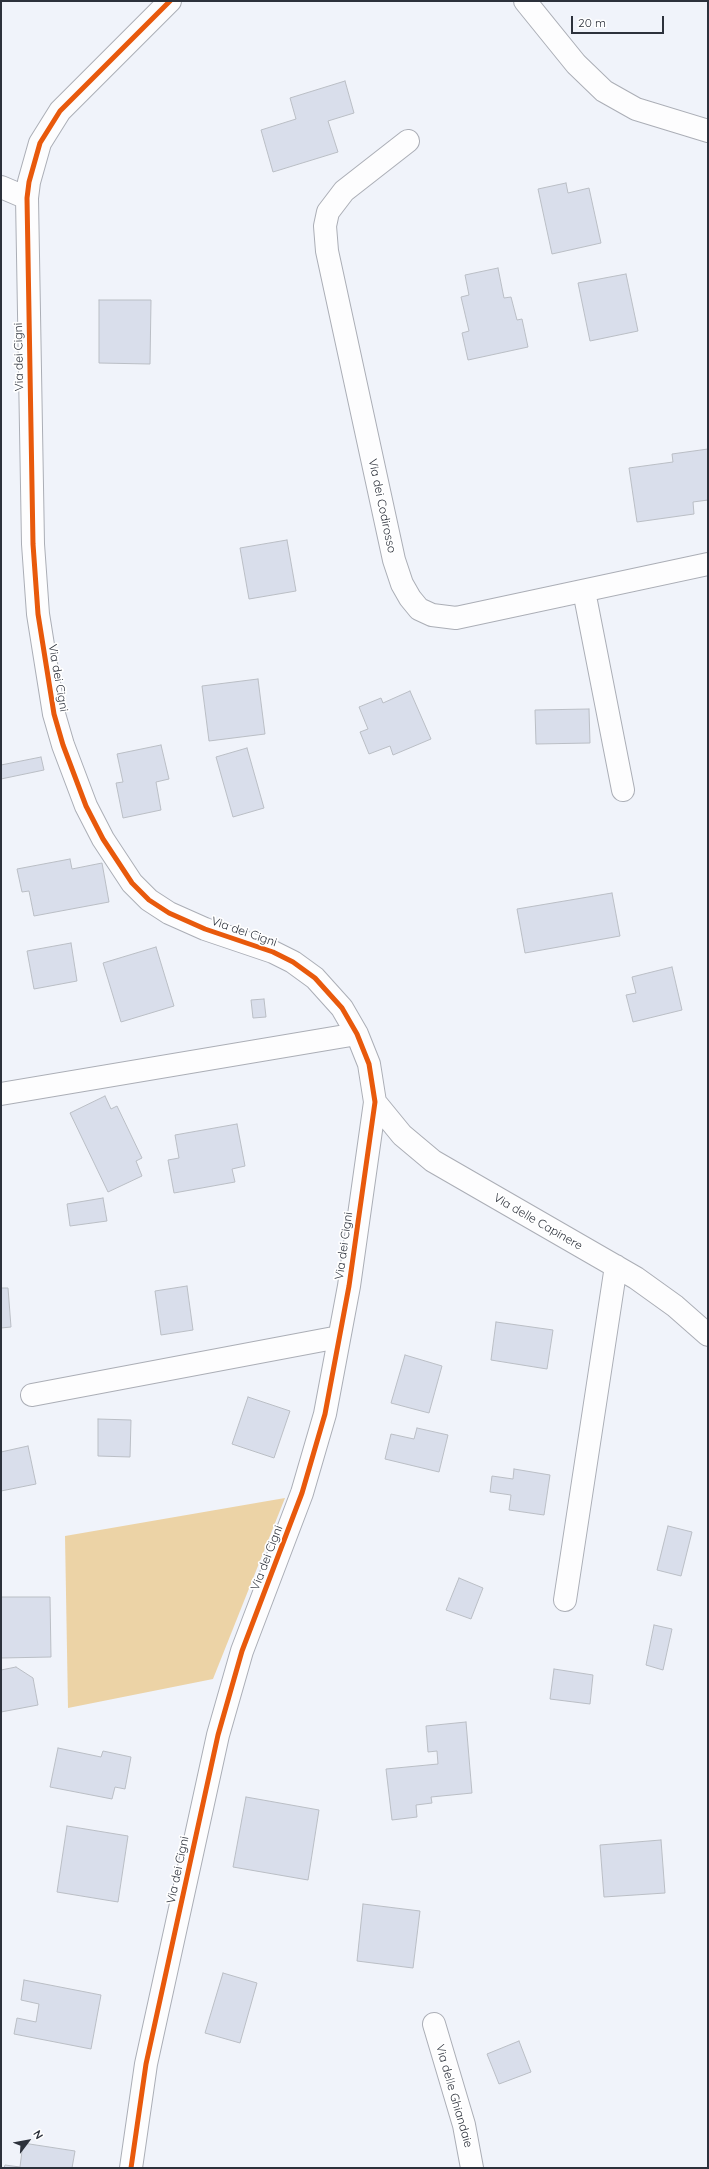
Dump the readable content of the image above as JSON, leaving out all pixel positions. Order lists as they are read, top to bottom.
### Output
{
  "streets": {
    "street": [
      "Via dei Cigni",
      "Via dei Codirosso",
      "Via delle Capinere",
      "Via delle Ghiandaie"
    ]
  },
  "crossings": [
    ["Via dei Cigni", "Via delle Capinere"]
  ],
  "scale_bar": "20 m",
  "north": "top right"
}
